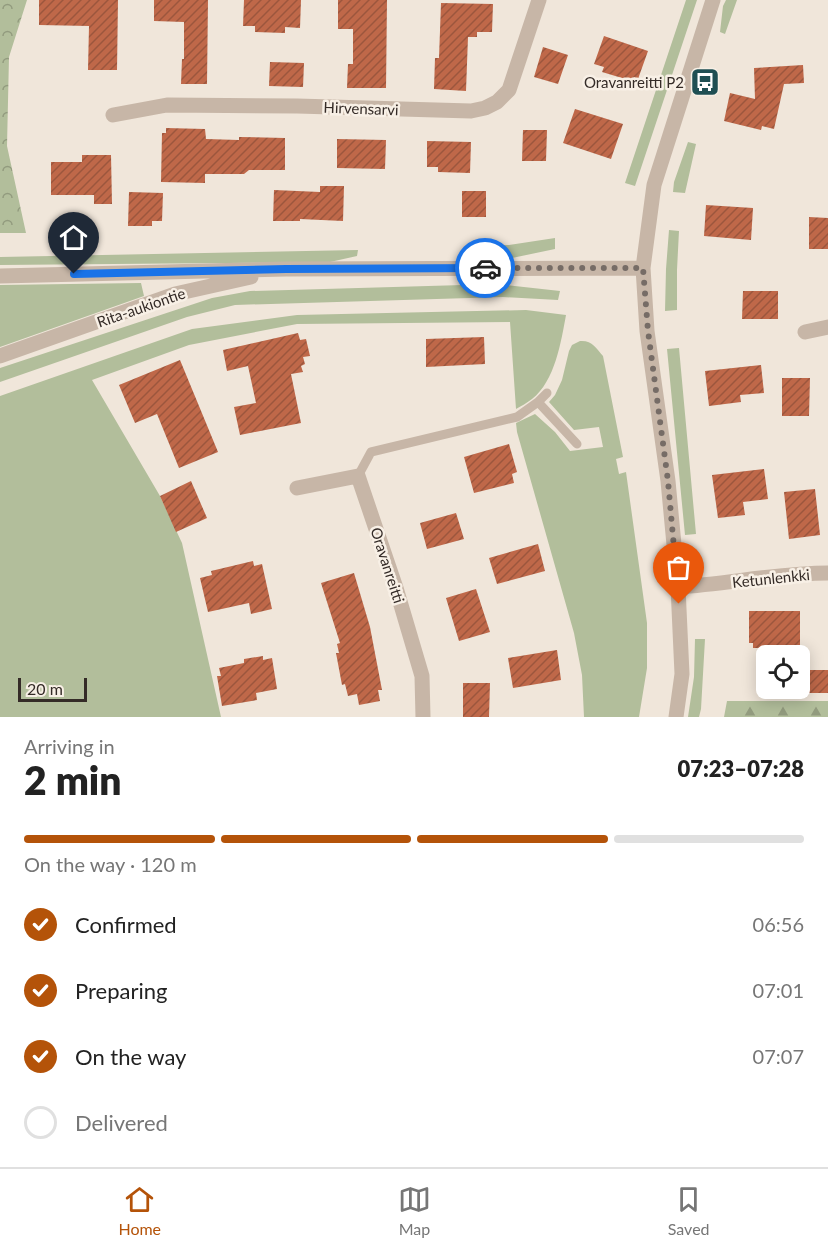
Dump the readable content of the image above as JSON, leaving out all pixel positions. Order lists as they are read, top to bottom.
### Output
{
  "streets": {
    "street": [
      "Hirvensarvi",
      "Rita-aukiontie",
      "Oravanreitti",
      "Ketunlenkki"
    ]
  },
  "places": {
    "bus stop": ["Oravanreitti P2"]
  },
  "scale_bar": "20 m",
  "page": {
    "scale": "20 m",
    "heading": ["2 min", "Arriving in", "07:23–07:28"],
    "bar": "On the way · 120 m",
    "list": [
      ["Confirmed", "06:56"],
      ["Preparing", "07:01"],
      ["On the way", "07:07"],
      "Delivered"
    ],
    "tabs": ["Home", "Map", "Saved"]
  }
}
